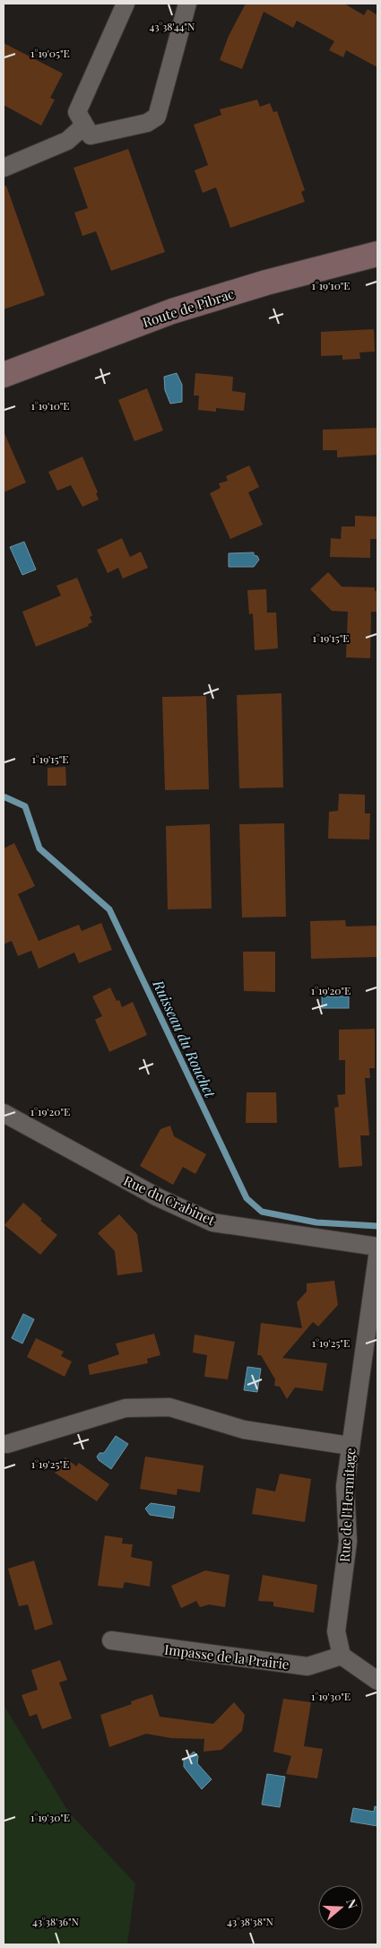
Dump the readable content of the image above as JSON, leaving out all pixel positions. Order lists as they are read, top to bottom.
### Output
{
  "streets": {
    "main road": ["Route de Pibrac"],
    "street": ["Rue du Crabinet", "Rue de l'Hermitage", "Impasse de la Prairie"]
  },
  "crossings": [
    ["Rue de l'Hermitage", "Impasse de la Prairie"]
  ],
  "water": ["Ruisseau du Rouchet"],
  "north": "right",
  "coordinates": [
    "43°38'44\"N",
    "1°19'05\"E",
    "1°19'10\"E",
    "1°19'15\"E",
    "1°19'20\"E",
    "1°19'25\"E",
    "1°19'30\"E",
    "43°38'36\"N",
    "43°38'38\"N"
  ]
}
